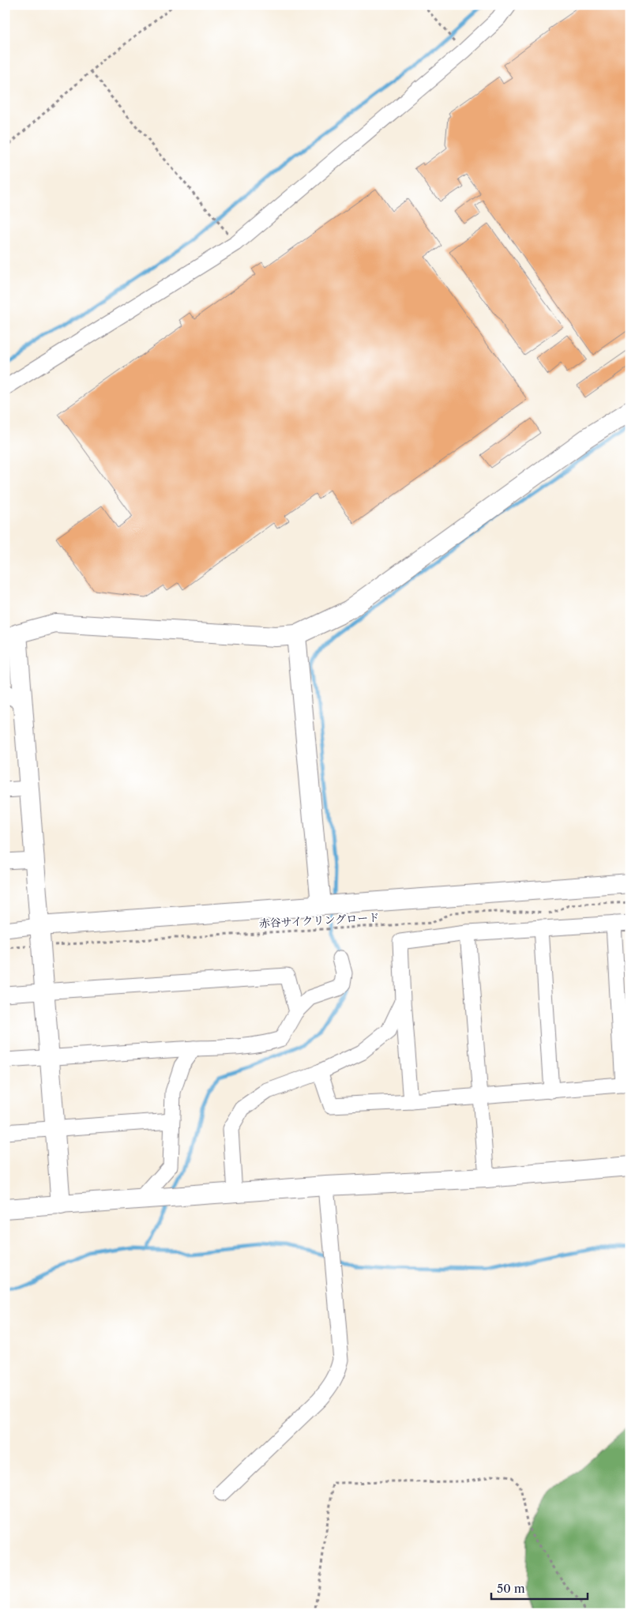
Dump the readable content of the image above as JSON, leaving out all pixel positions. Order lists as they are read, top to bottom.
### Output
{
  "streets": {
    "path": ["赤谷サイクリングロード"]
  },
  "scale_bar": "50 m"
}
